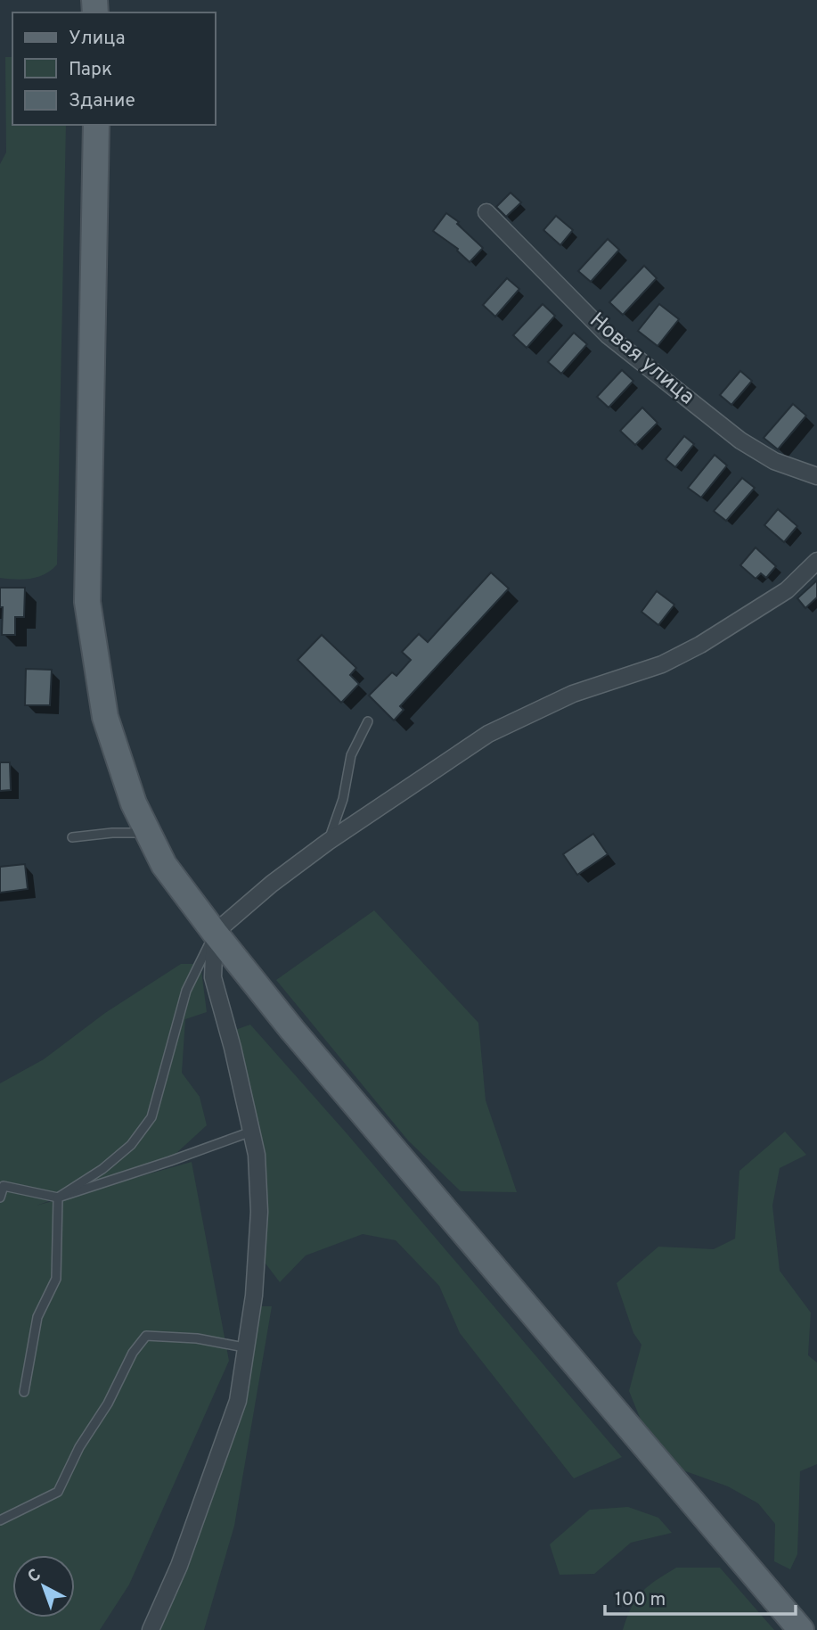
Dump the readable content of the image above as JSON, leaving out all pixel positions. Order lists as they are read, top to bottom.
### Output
{
  "streets": {
    "street": ["Новая улица"]
  },
  "legend": ["Улица", "Парк", "Здание"],
  "scale_bar": "100 m",
  "north": "top left"
}
